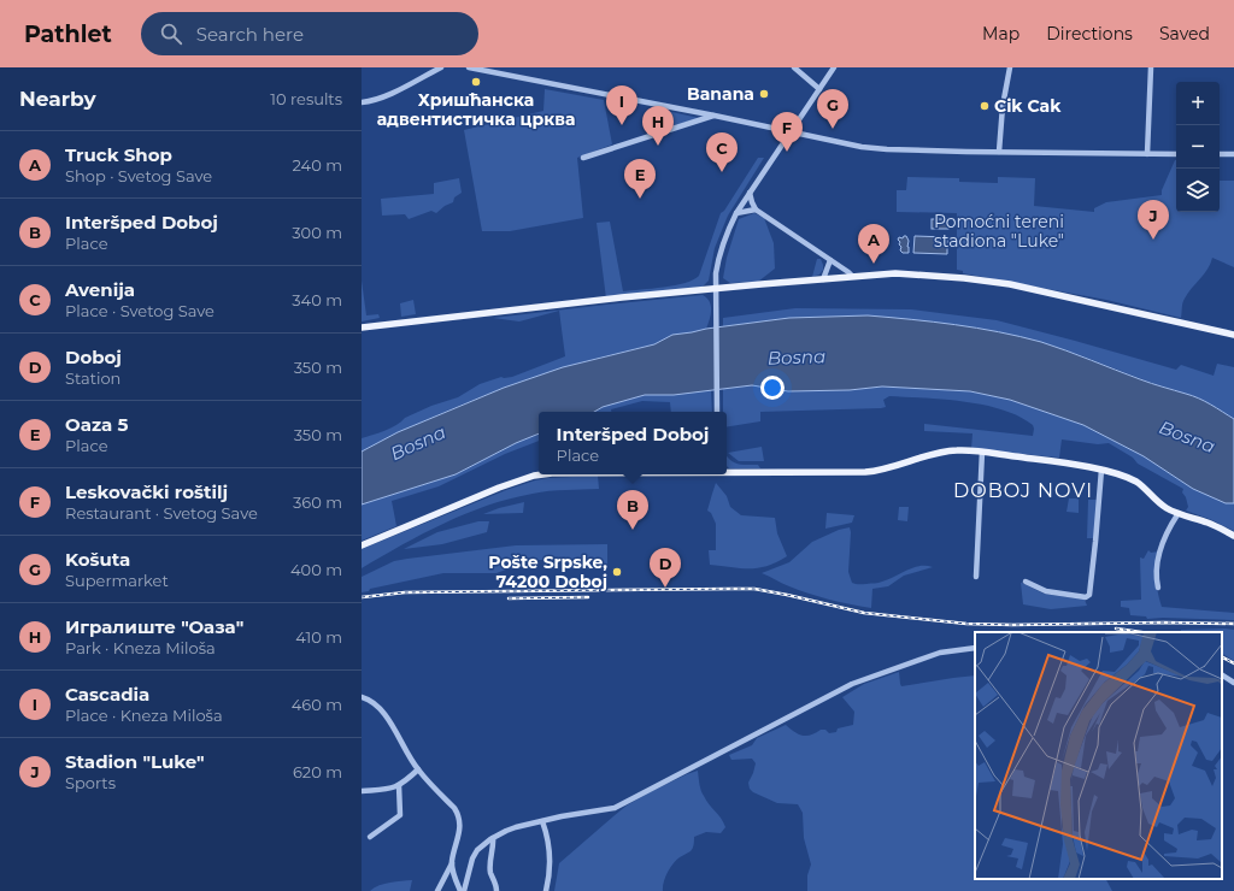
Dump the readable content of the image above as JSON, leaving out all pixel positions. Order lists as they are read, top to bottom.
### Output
{
  "districts": ["DOBOJ NOVI"],
  "water": ["Bosna"],
  "parks": ["Pomoćni tereni stadiona \"Luke\""],
  "places": [
    "Хришћанска адвентистичка црква",
    "Banana",
    "Cik Cak",
    "Pošte Srpske, 74200 Doboj"
  ],
  "page": {
    "header": "Pathlet",
    "search": "Search here",
    "nav": ["Map", "Directions", "Saved"],
    "heading": ["Nearby", "10 results"],
    "map_buttons": ["+", "−"],
    "pins": [
      "I",
      "G",
      "H",
      "F",
      "C",
      "E",
      "J",
      "A",
      "B",
      "D"
    ],
    "list": [
      {
        "mark": "A",
        "name": "Truck Shop",
        "note": "Shop · Svetog Save",
        "value": "240 m"
      },
      {
        "mark": "B",
        "name": "Interšped Doboj",
        "note": "Place",
        "value": "300 m"
      },
      {
        "mark": "C",
        "name": "Avenija",
        "note": "Place · Svetog Save",
        "value": "340 m"
      },
      {
        "mark": "D",
        "name": "Doboj",
        "note": "Station",
        "value": "350 m"
      },
      {
        "mark": "E",
        "name": "Oaza 5",
        "note": "Place",
        "value": "350 m"
      },
      {
        "mark": "F",
        "name": "Leskovački roštilj",
        "note": "Restaurant · Svetog Save",
        "value": "360 m"
      },
      {
        "mark": "G",
        "name": "Košuta",
        "note": "Supermarket",
        "value": "400 m"
      },
      {
        "mark": "H",
        "name": "Игралиште \"Оаза\"",
        "note": "Park · Kneza Miloša",
        "value": "410 m"
      },
      {
        "mark": "I",
        "name": "Cascadia",
        "note": "Place · Kneza Miloša",
        "value": "460 m"
      },
      {
        "mark": "J",
        "name": "Stadion \"Luke\"",
        "note": "Sports",
        "value": "620 m"
      }
    ],
    "popup": ["Interšped Doboj", "Place"]
  }
}
